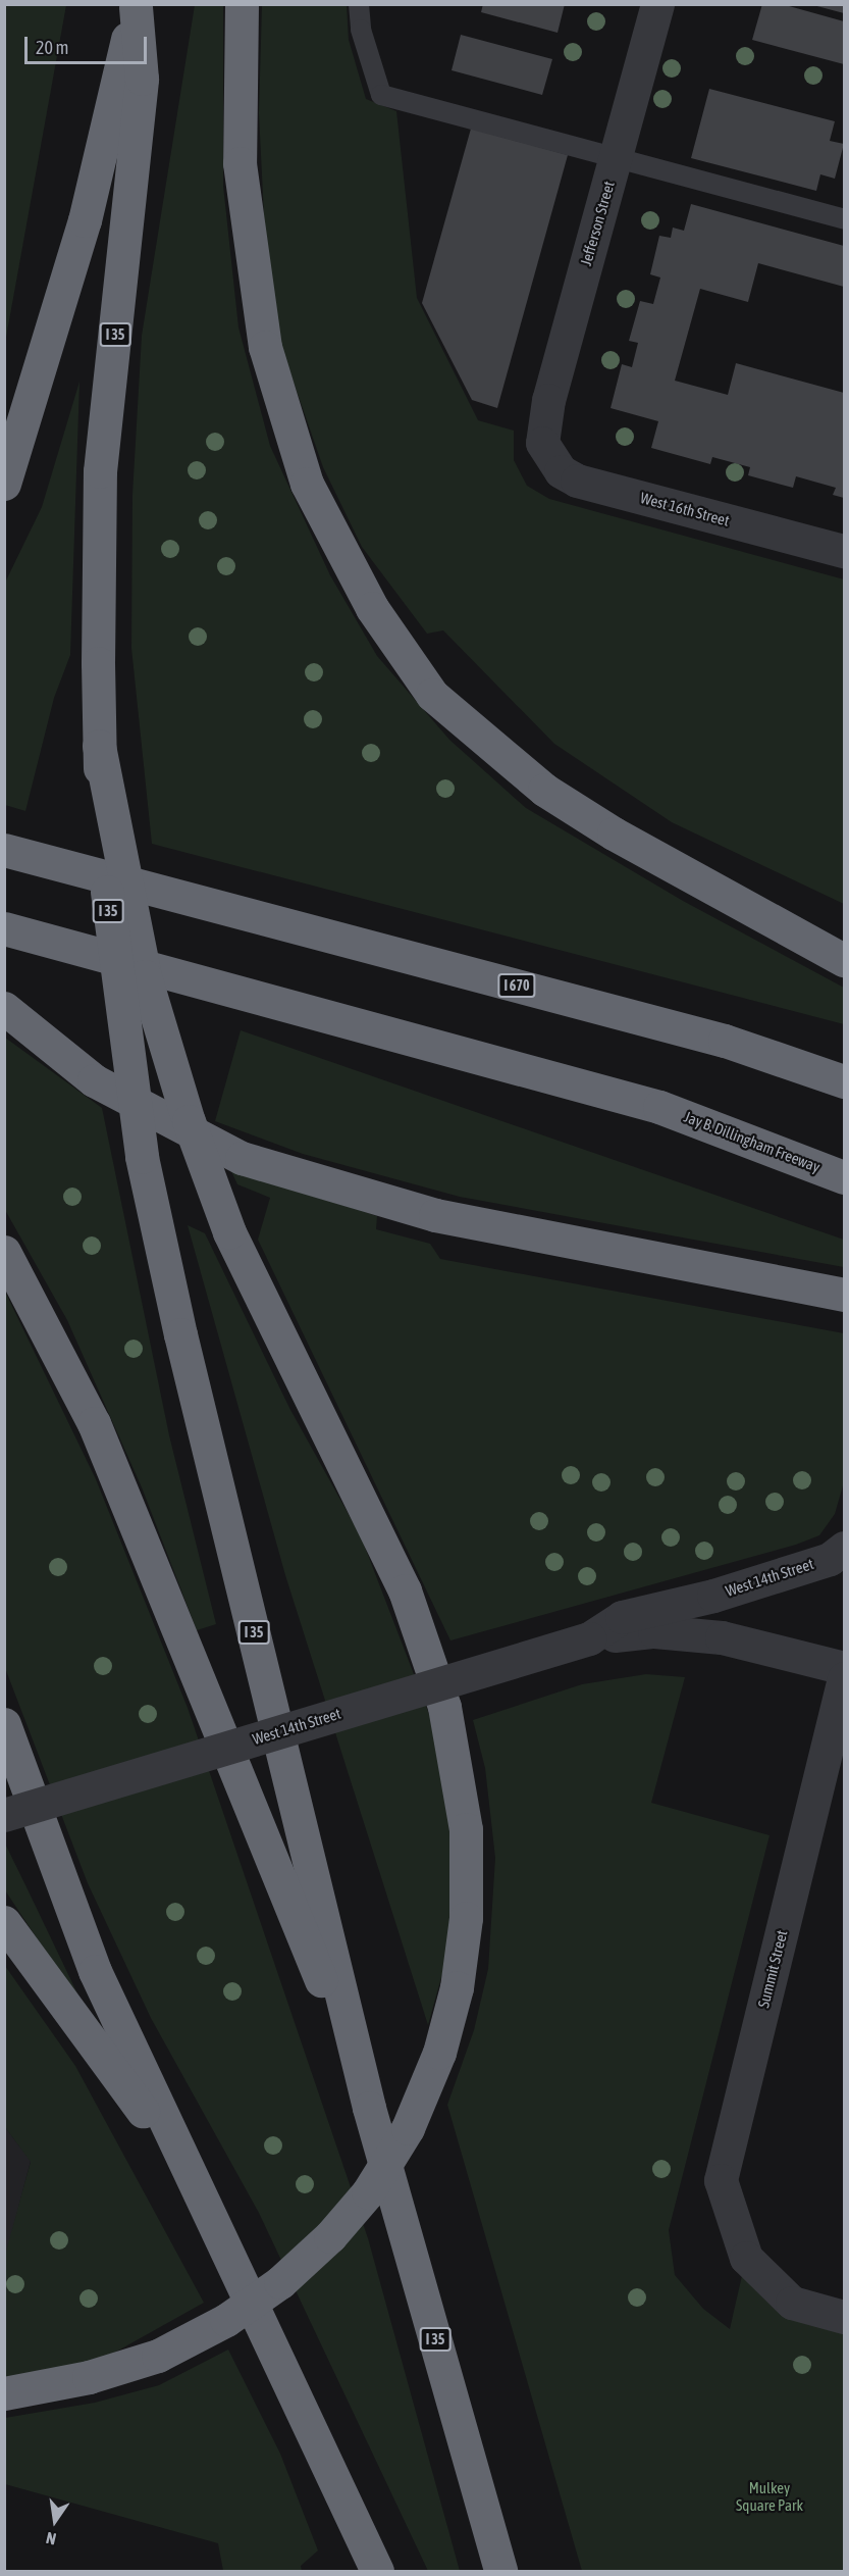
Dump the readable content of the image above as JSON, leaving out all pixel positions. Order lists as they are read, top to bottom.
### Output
{
  "streets": {
    "highway": ["I 35", "I 670", "Jay B. Dillingham Freeway"],
    "street": [
      "Jefferson Street",
      "West 16th Street",
      "West 14th Street",
      "Summit Street"
    ]
  },
  "crossings": [
    ["Jefferson Street", "West 16th Street"]
  ],
  "parks": ["Mulkey Square Park"],
  "scale_bar": "20 m",
  "north": "bottom"
}
